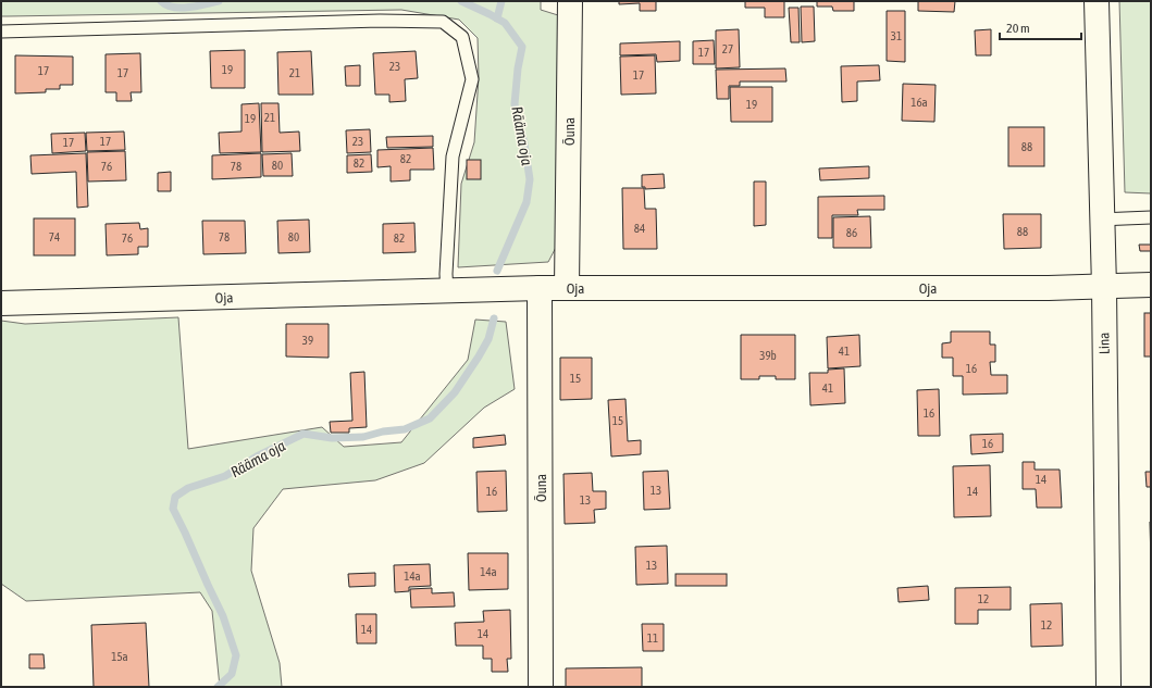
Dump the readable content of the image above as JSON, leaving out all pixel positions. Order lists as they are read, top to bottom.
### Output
{
  "streets": {
    "street": ["Õuna", "Oja", "Lina"]
  },
  "crossings": [
    ["Õuna", "Oja"],
    ["Oja", "Lina"]
  ],
  "water": ["Rääma oja"],
  "house_numbers": [
    "31",
    "27",
    "17",
    "23",
    "19",
    "17",
    "17",
    "21",
    "17",
    "16a",
    "19",
    "21",
    "19",
    "17",
    "23",
    "17",
    "88",
    "82",
    "82",
    "80",
    "76",
    "78",
    "84",
    "88",
    "86",
    "74",
    "78",
    "80",
    "76",
    "82",
    "39",
    "41",
    "39b",
    "16",
    "15",
    "41",
    "16",
    "15",
    "16",
    "14",
    "13",
    "16",
    "14",
    "13",
    "13",
    "14a",
    "14a",
    "12",
    "12",
    "14",
    "14",
    "11",
    "15a"
  ],
  "scale_bar": "20 m"
}
